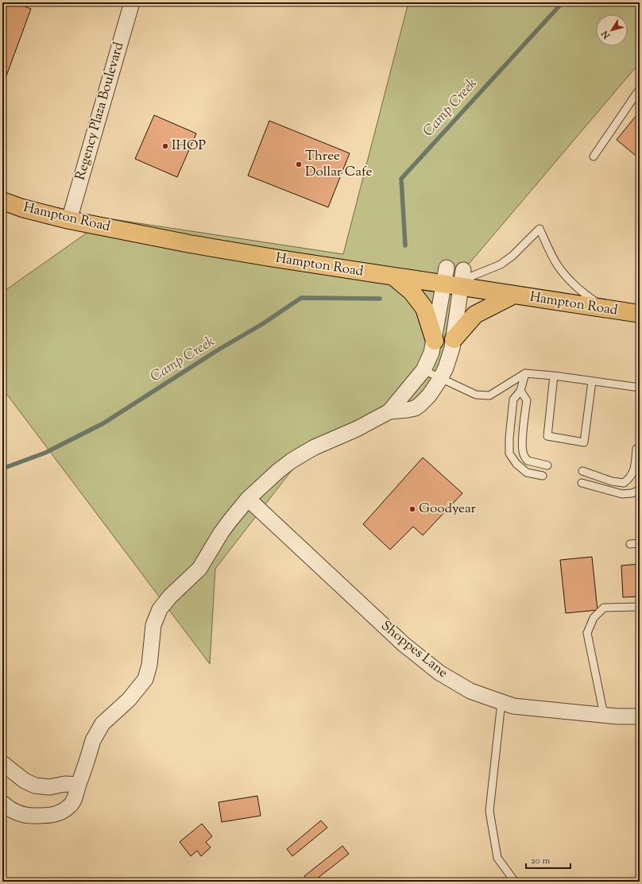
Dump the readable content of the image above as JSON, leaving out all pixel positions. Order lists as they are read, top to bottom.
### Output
{
  "streets": {
    "main road": ["Hampton Road"],
    "street": ["Regency Plaza Boulevard", "Shoppes Lane"]
  },
  "crossings": [
    ["Regency Plaza Boulevard", "Hampton Road"]
  ],
  "water": ["Camp Creek"],
  "places": ["IHOP", "Three Dollar Cafe", "Goodyear"],
  "scale_bar": "20 m",
  "north": "bottom left"
}
